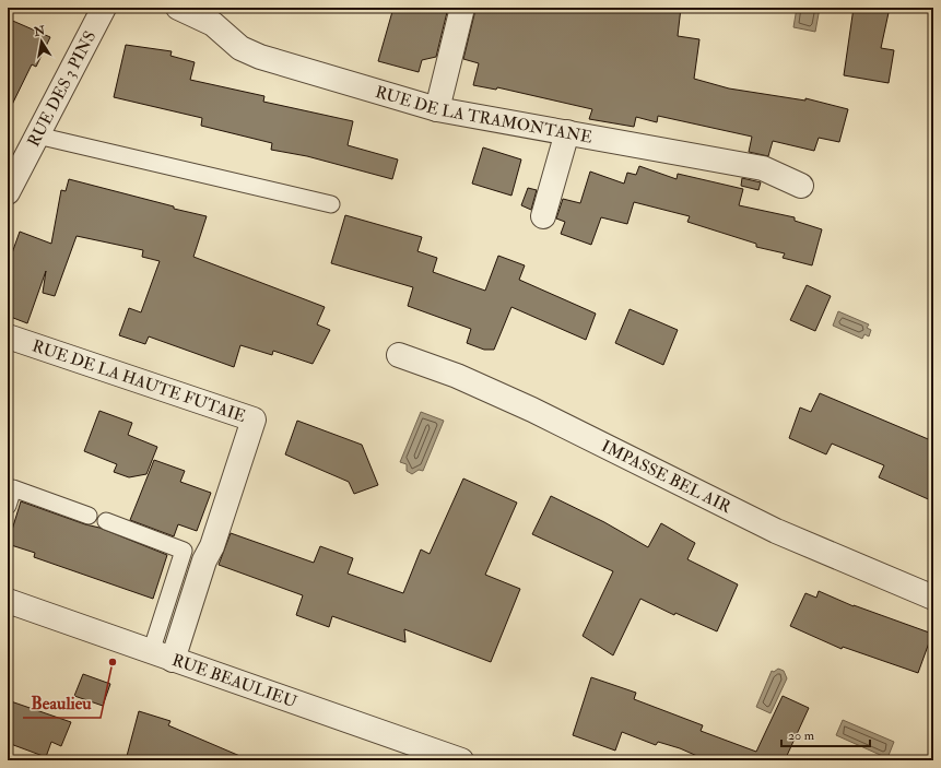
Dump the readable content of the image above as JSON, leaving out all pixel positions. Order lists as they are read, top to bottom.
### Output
{
  "streets": {
    "street": [
      "RUE DES 3 PINS",
      "RUE DE LA TRAMONTANE",
      "RUE DE LA HAUTE FUTAIE",
      "IMPASSE BEL AIR",
      "RUE BEAULIEU"
    ]
  },
  "crossings": [
    ["RUE DE LA HAUTE FUTAIE", "RUE BEAULIEU"]
  ],
  "places": ["Beaulieu"],
  "scale_bar": "20 m",
  "north": "top"
}
